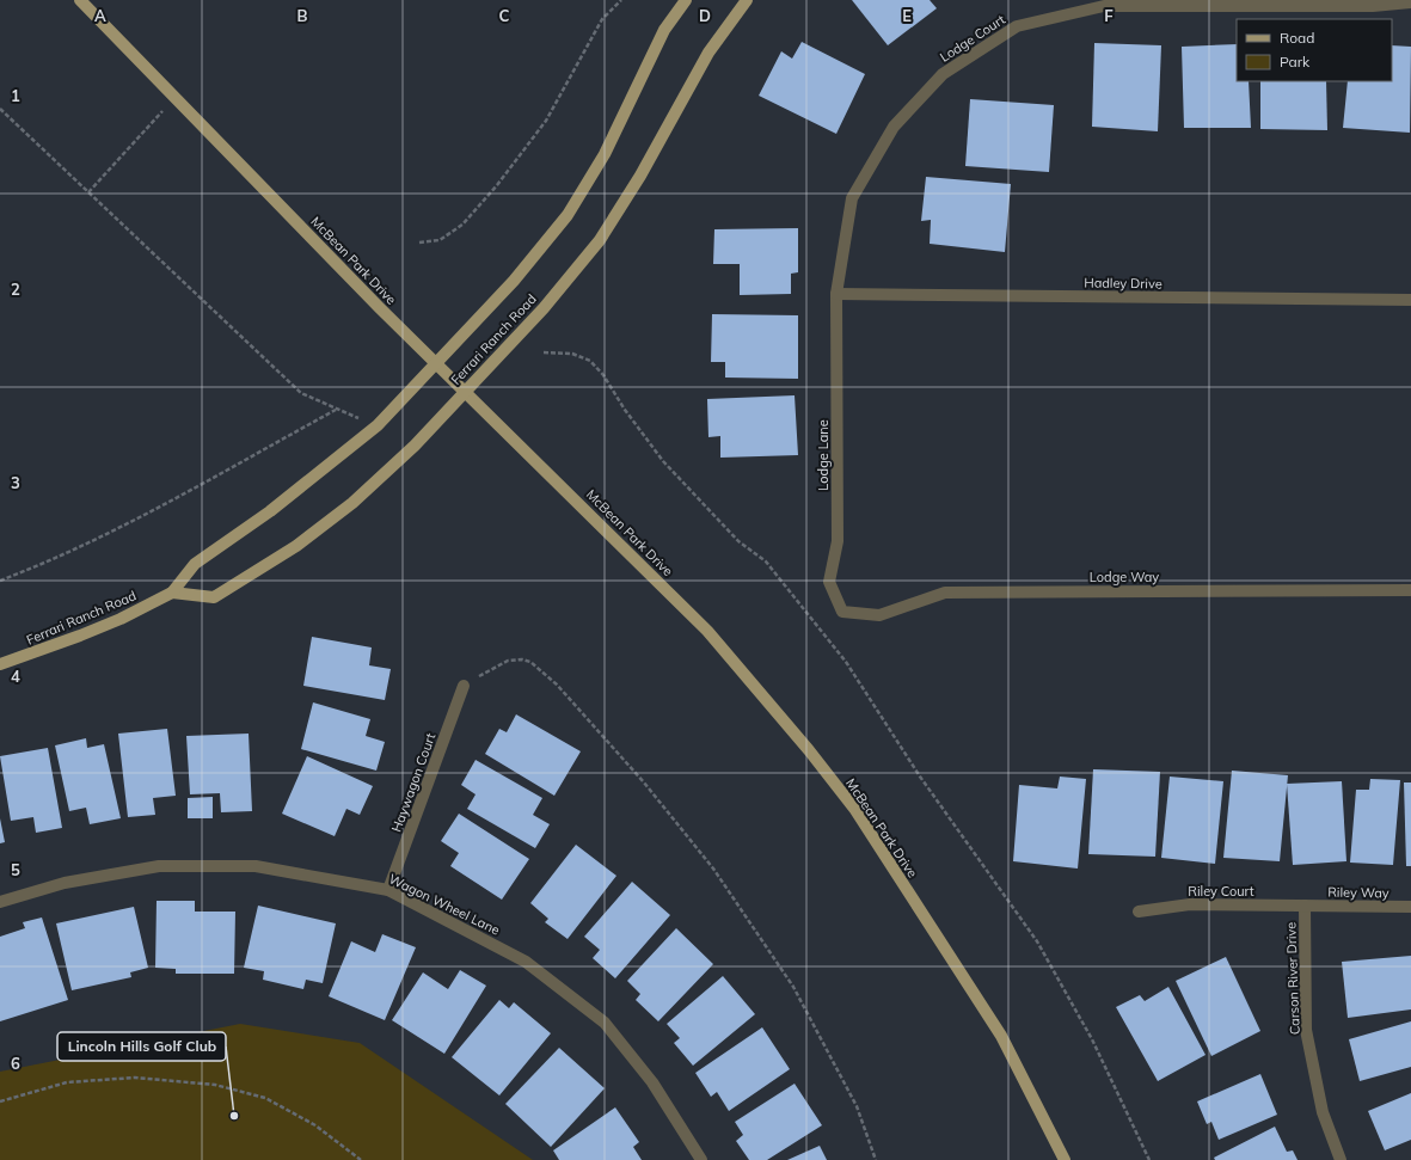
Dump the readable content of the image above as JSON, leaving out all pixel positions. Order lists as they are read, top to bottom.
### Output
{
  "streets": {
    "main road": ["McBean Park Drive", "Ferrari Ranch Road"],
    "street": [
      "Lodge Court",
      "Hadley Drive",
      "Lodge Lane",
      "Lodge Way",
      "Haywagon Court",
      "Riley Court",
      "Riley Way",
      "Wagon Wheel Lane",
      "Carson River Drive"
    ]
  },
  "crossings": [
    ["Lodge Court", "Hadley Drive"],
    ["Lodge Court", "Lodge Lane"],
    ["McBean Park Drive", "Ferrari Ranch Road"],
    ["Hadley Drive", "Lodge Lane"],
    ["Lodge Lane", "Lodge Way"],
    ["Haywagon Court", "Wagon Wheel Lane"],
    ["Riley Court", "Riley Way"],
    ["Riley Court", "Carson River Drive"],
    ["Riley Way", "Carson River Drive"]
  ],
  "places": ["Lincoln Hills Golf Club"],
  "legend": ["Road", "Park"],
  "grid": {
    "columns": [
      "A",
      "B",
      "C",
      "D",
      "E",
      "F"
    ],
    "rows": [
      "1",
      "2",
      "3",
      "4",
      "5",
      "6"
    ]
  }
}
